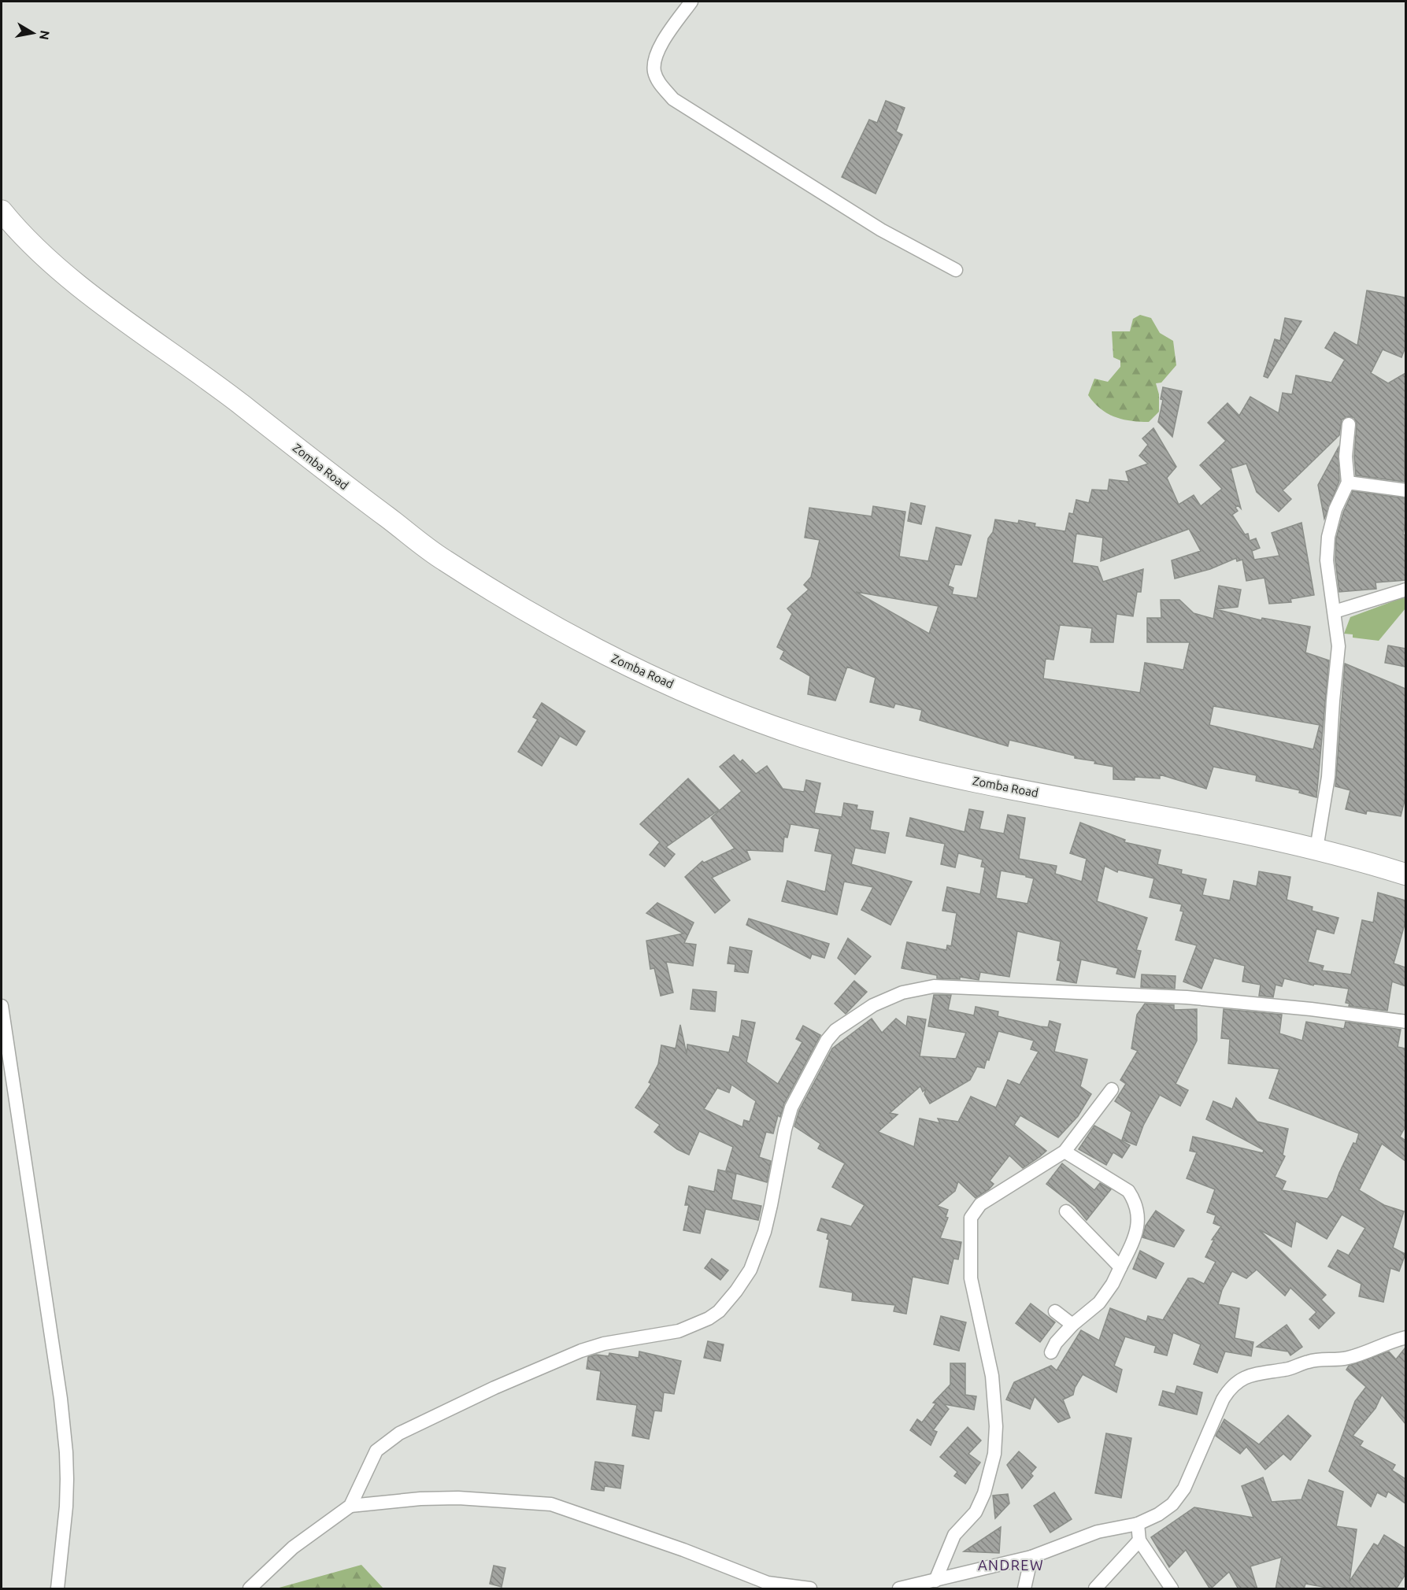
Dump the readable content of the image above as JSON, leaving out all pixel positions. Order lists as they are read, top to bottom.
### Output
{
  "streets": {
    "highway": ["Zomba Road"]
  },
  "districts": ["ANDREW"],
  "north": "right"
}
